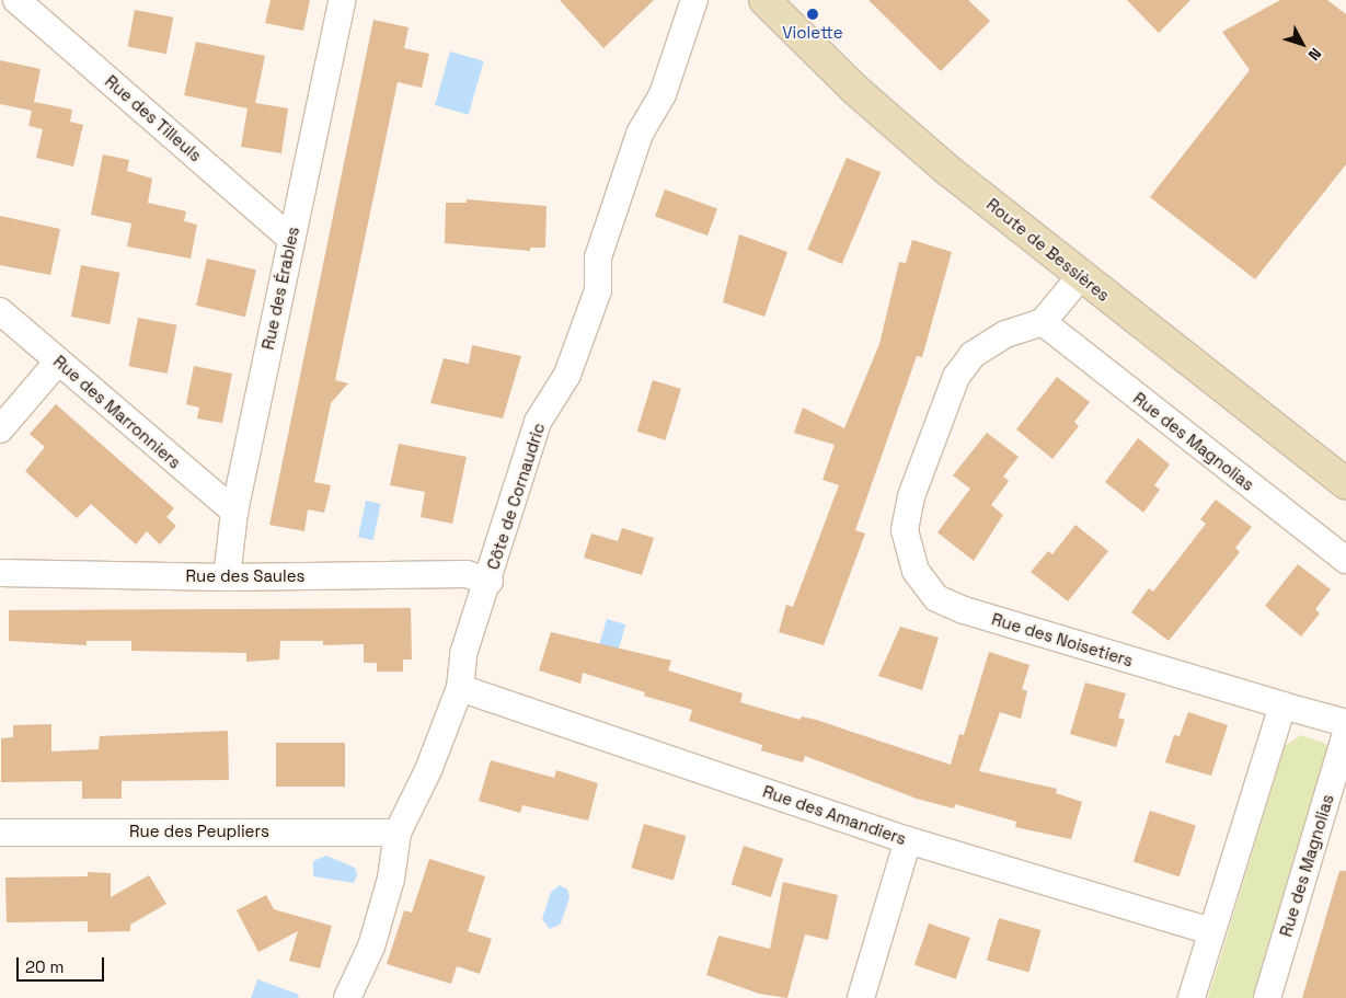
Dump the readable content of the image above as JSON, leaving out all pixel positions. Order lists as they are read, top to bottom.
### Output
{
  "streets": {
    "main road": ["Route de Bessières"],
    "street": [
      "Rue des Tilleuls",
      "Rue des Érables",
      "Rue des Marronniers",
      "Rue des Magnolias",
      "Côte de Cornaudric",
      "Rue des Saules",
      "Rue des Noisetiers",
      "Rue des Amandiers",
      "Rue des Peupliers"
    ]
  },
  "crossings": [
    ["Rue des Tilleuls", "Rue des Érables"],
    ["Rue des Érables", "Rue des Marronniers"],
    ["Rue des Érables", "Rue des Saules"],
    ["Rue des Magnolias", "Rue des Noisetiers"],
    ["Côte de Cornaudric", "Rue des Saules"],
    ["Côte de Cornaudric", "Rue des Amandiers"],
    ["Côte de Cornaudric", "Rue des Peupliers"]
  ],
  "places": ["Violette"],
  "scale_bar": "20 m",
  "north": "bottom right"
}
